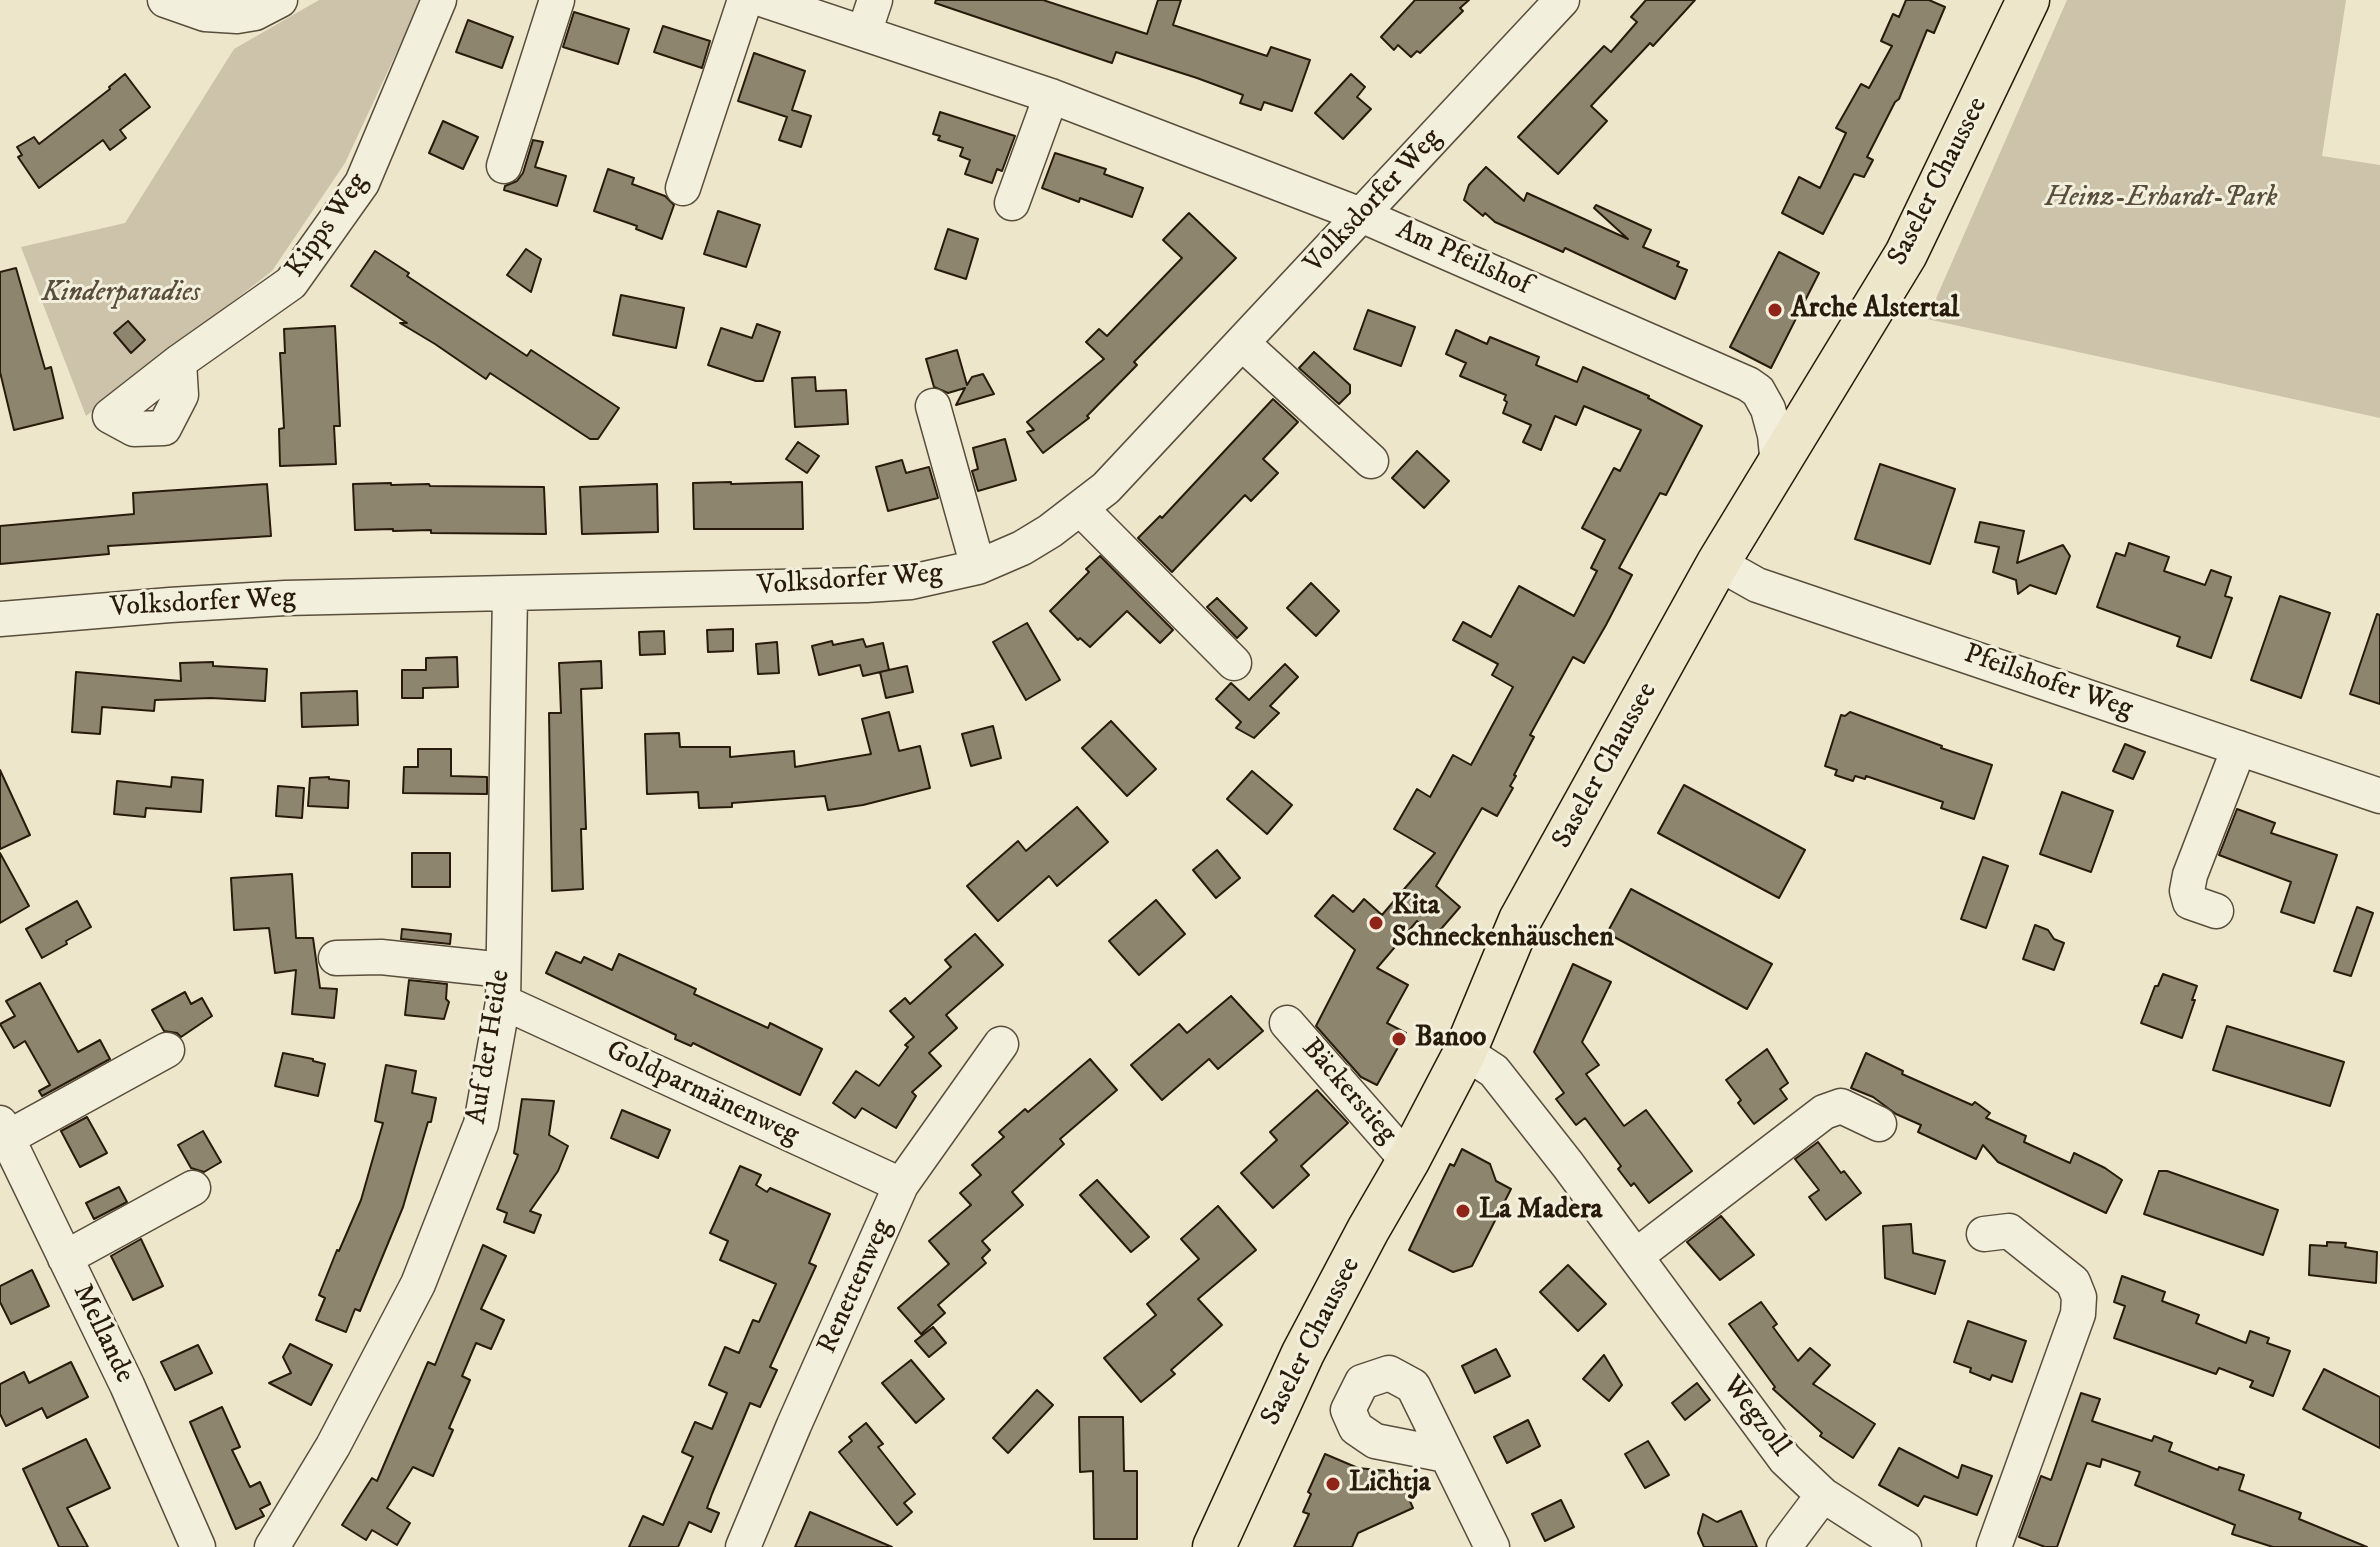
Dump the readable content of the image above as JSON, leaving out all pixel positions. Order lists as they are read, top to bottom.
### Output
{
  "streets": {
    "main road": ["Saseler Chaussee"],
    "street": [
      "Volksdorfer Weg",
      "Kipps Weg",
      "Am Pfeilshof",
      "Pfeilshofer Weg",
      "Auf der Heide",
      "Bäckerstieg",
      "Goldparmänenweg",
      "Renettenweg",
      "Mellande",
      "Wegzoll"
    ]
  },
  "crossings": [
    ["Saseler Chaussee", "Am Pfeilshof"],
    ["Saseler Chaussee", "Pfeilshofer Weg"],
    ["Saseler Chaussee", "Bäckerstieg"],
    ["Saseler Chaussee", "Wegzoll"],
    ["Volksdorfer Weg", "Am Pfeilshof"],
    ["Volksdorfer Weg", "Auf der Heide"],
    ["Auf der Heide", "Goldparmänenweg"],
    ["Goldparmänenweg", "Renettenweg"]
  ],
  "parks": ["Heinz-Erhardt-Park", "Kinderparadies"],
  "places": [
    "Arche Alstertal",
    "Kita Schneckenhäuschen",
    "Banoo",
    "La Madera",
    "Lichtja"
  ]
}
